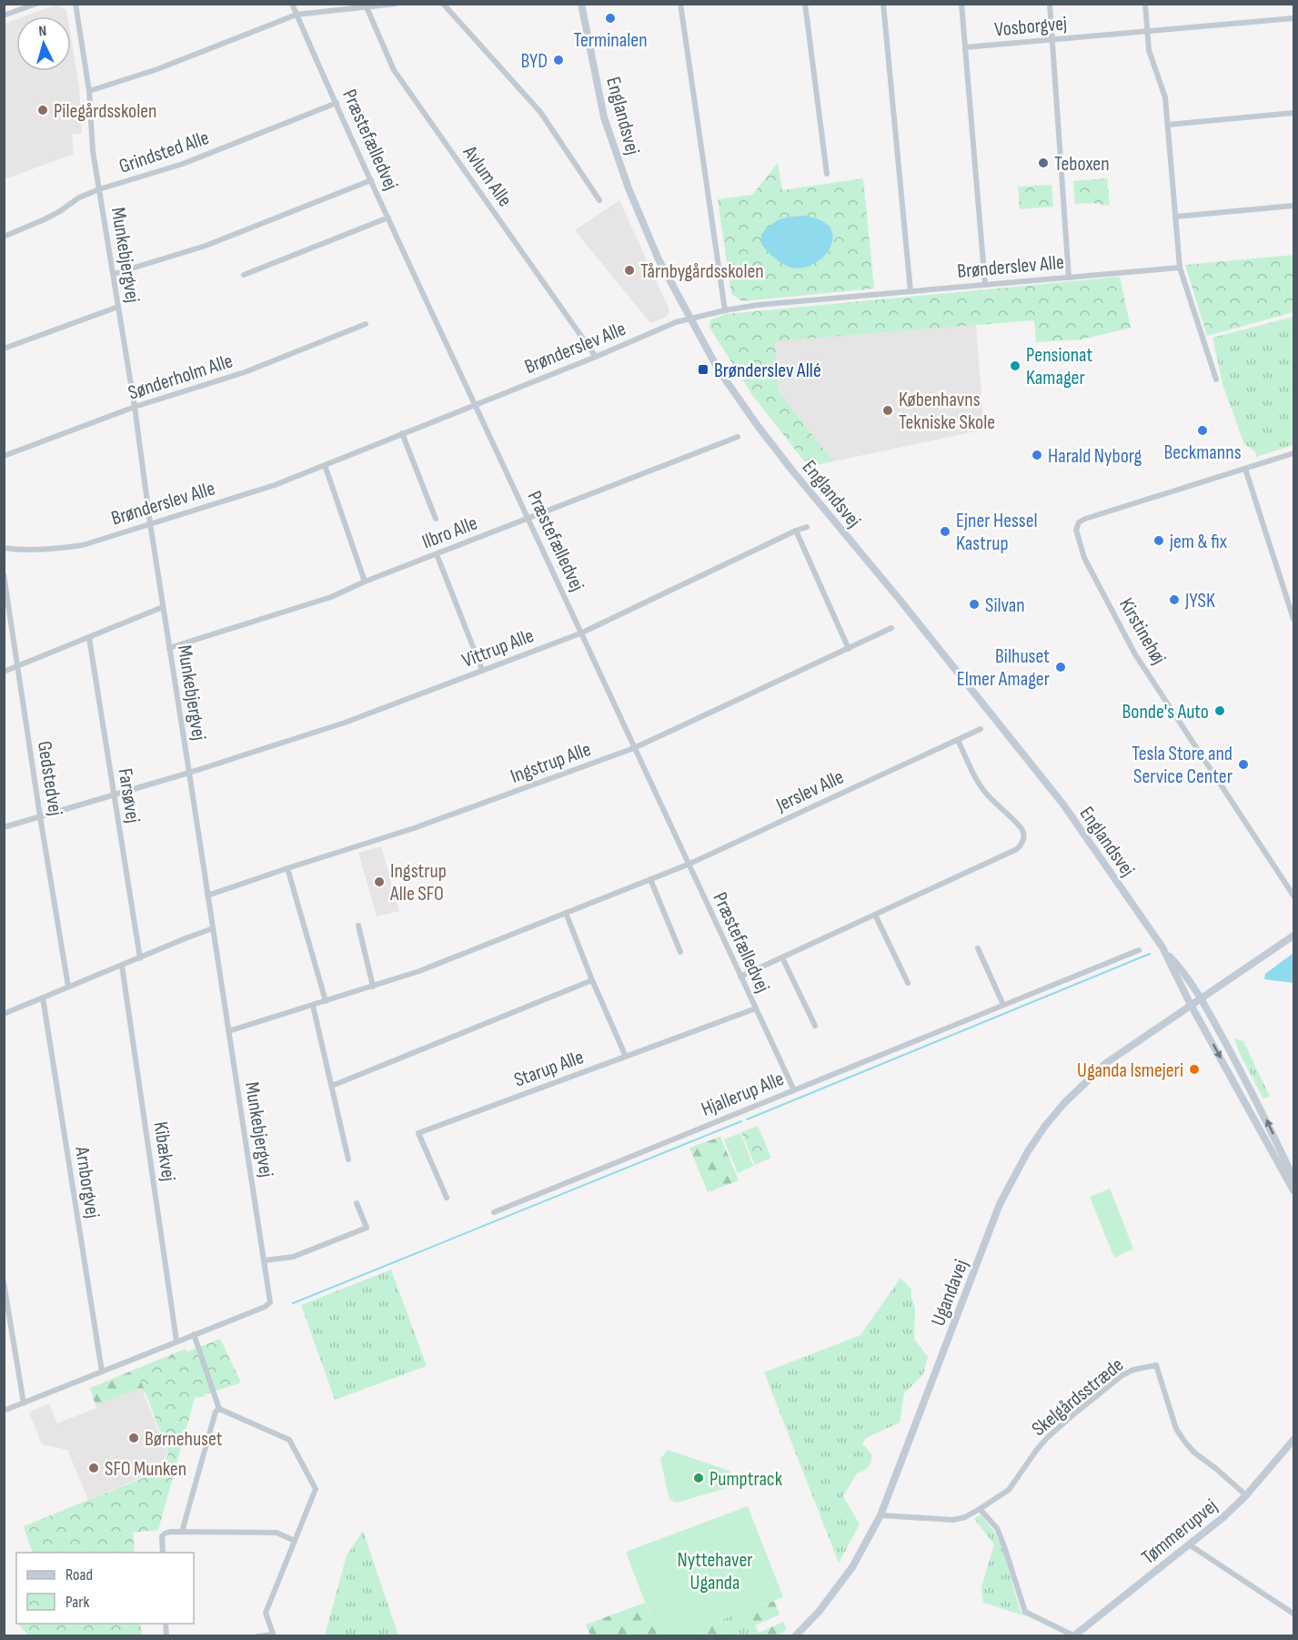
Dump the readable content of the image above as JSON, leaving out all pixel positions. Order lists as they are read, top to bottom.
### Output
{
  "streets": {
    "main road": ["Englandsvej", "Ugandavej", "Tømmerupvej"],
    "street": [
      "Vosborgvej",
      "Præstefælledvej",
      "Grindsted Alle",
      "Avlum Alle",
      "Munkebjergvej",
      "Brønderslev Alle",
      "Sønderholm Alle",
      "Ilbro Alle",
      "Kirstinehøj",
      "Vittrup Alle",
      "Ingstrup Alle",
      "Gedstedvej",
      "Jerslev Alle",
      "Farsøvej",
      "Starup Alle",
      "Hjallerup Alle",
      "Kibækvej",
      "Arnborgvej",
      "Skelgårdsstræde"
    ]
  },
  "crossings": [
    ["Englandsvej", "Brønderslev Alle"],
    ["Englandsvej", "Ugandavej"],
    ["Præstefælledvej", "Grindsted Alle"],
    ["Præstefælledvej", "Brønderslev Alle"],
    ["Præstefælledvej", "Ilbro Alle"],
    ["Præstefælledvej", "Vittrup Alle"],
    ["Præstefælledvej", "Ingstrup Alle"],
    ["Præstefælledvej", "Jerslev Alle"],
    ["Præstefælledvej", "Starup Alle"],
    ["Præstefælledvej", "Hjallerup Alle"],
    ["Grindsted Alle", "Munkebjergvej"],
    ["Avlum Alle", "Brønderslev Alle"],
    ["Munkebjergvej", "Brønderslev Alle"],
    ["Munkebjergvej", "Sønderholm Alle"],
    ["Munkebjergvej", "Ilbro Alle"],
    ["Munkebjergvej", "Vittrup Alle"],
    ["Munkebjergvej", "Ingstrup Alle"],
    ["Munkebjergvej", "Jerslev Alle"],
    ["Munkebjergvej", "Kibækvej"],
    ["Munkebjergvej", "Arnborgvej"],
    ["Vittrup Alle", "Gedstedvej"],
    ["Vittrup Alle", "Farsøvej"],
    ["Ugandavej", "Skelgårdsstræde"],
    ["Skelgårdsstræde", "Tømmerupvej"]
  ],
  "parks": ["Nyttehaver Uganda"],
  "places": {
    "other": [
      "Terminalen",
      "BYD",
      "Pilegårdsskolen",
      "Teboxen",
      "Tårnbygårdsskolen",
      "Pensionat Kamager",
      "Københavns Tekniske Skole",
      "Beckmanns",
      "Harald Nyborg",
      "Ejner Hessel Kastrup",
      "jem & fix",
      "JYSK",
      "Silvan",
      "Bilhuset Elmer Amager",
      "Bonde's Auto",
      "Tesla Store and Service Center",
      "Ingstrup Alle SFO",
      "Uganda Ismejeri",
      "Børnehuset",
      "SFO Munken",
      "Pumptrack"
    ],
    "transit": ["Brønderslev Allé"]
  },
  "legend": ["Road", "Park"],
  "north": "top"
}
